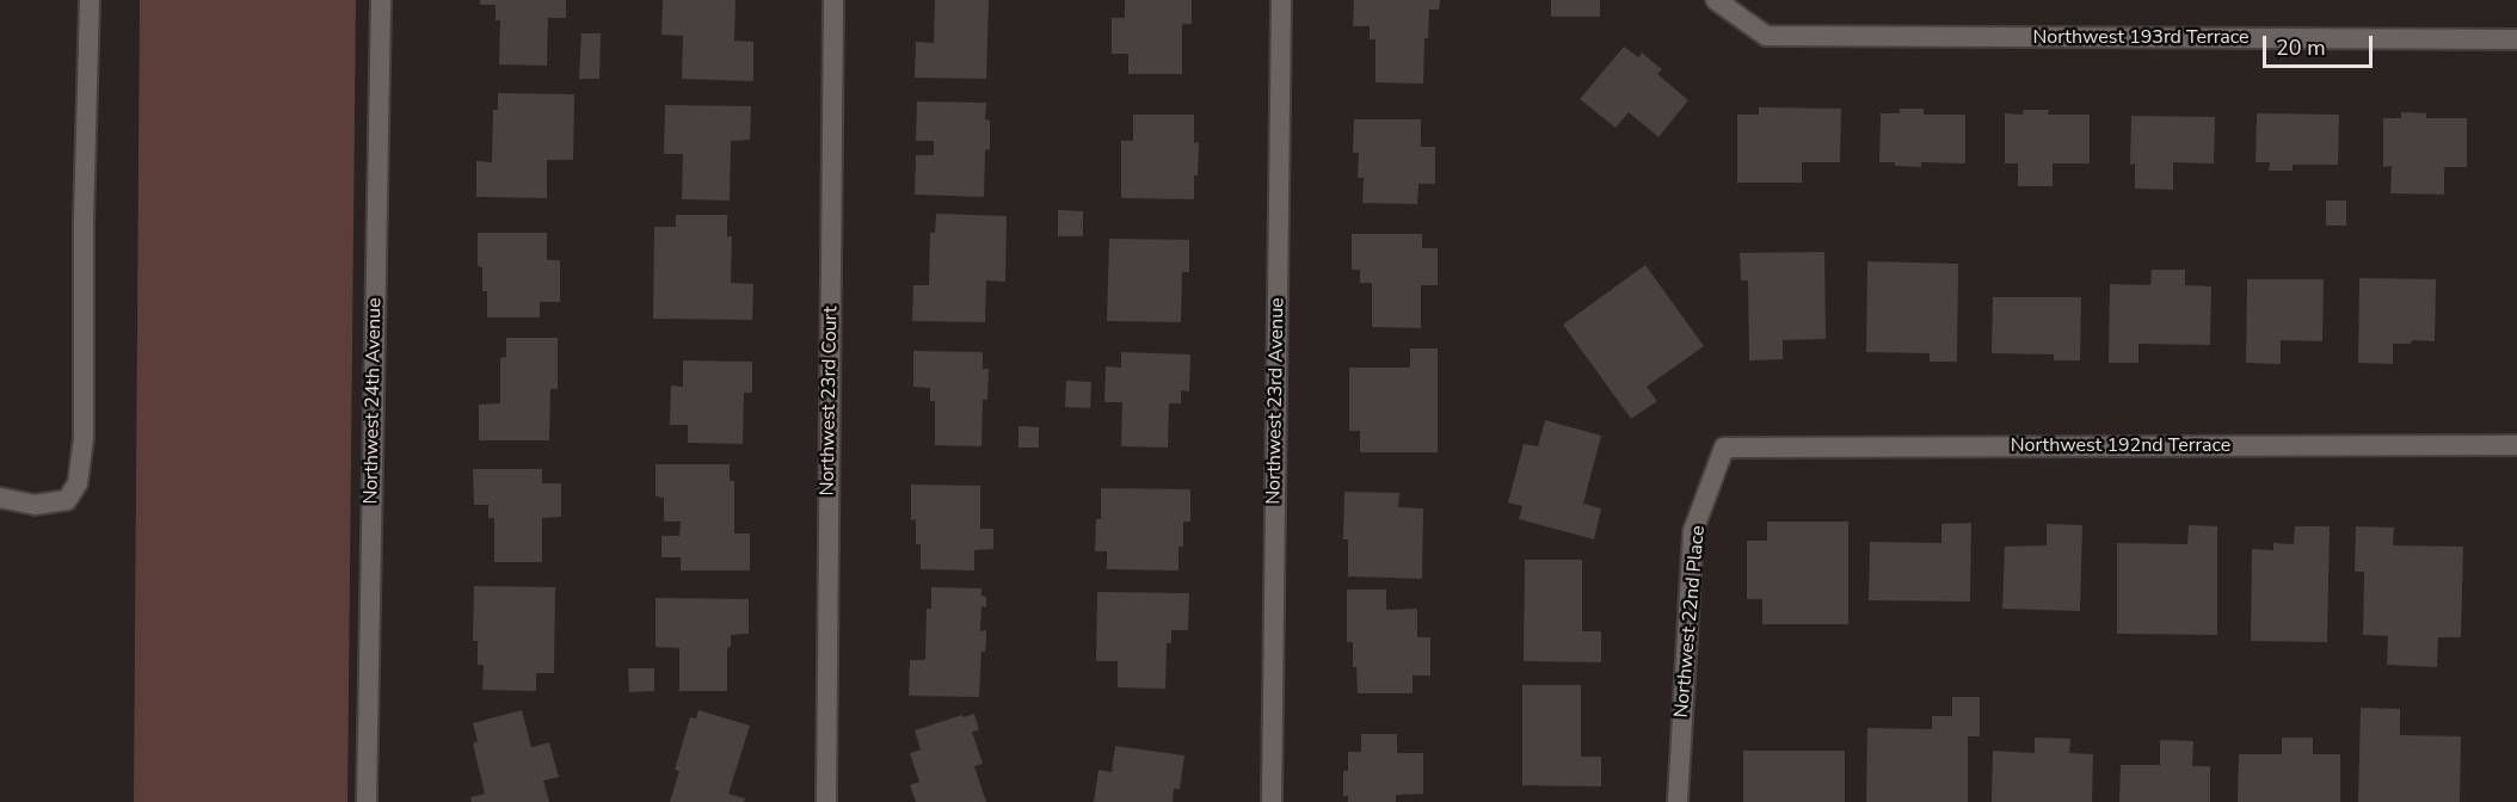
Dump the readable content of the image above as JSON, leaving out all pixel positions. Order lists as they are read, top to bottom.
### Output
{
  "streets": {
    "street": [
      "Northwest 193rd Terrace",
      "Northwest 24th Avenue",
      "Northwest 23rd Court",
      "Northwest 23rd Avenue",
      "Northwest 192nd Terrace",
      "Northwest 22nd Place"
    ]
  },
  "crossings": [
    ["Northwest 192nd Terrace", "Northwest 22nd Place"]
  ],
  "scale_bar": "20 m"
}
